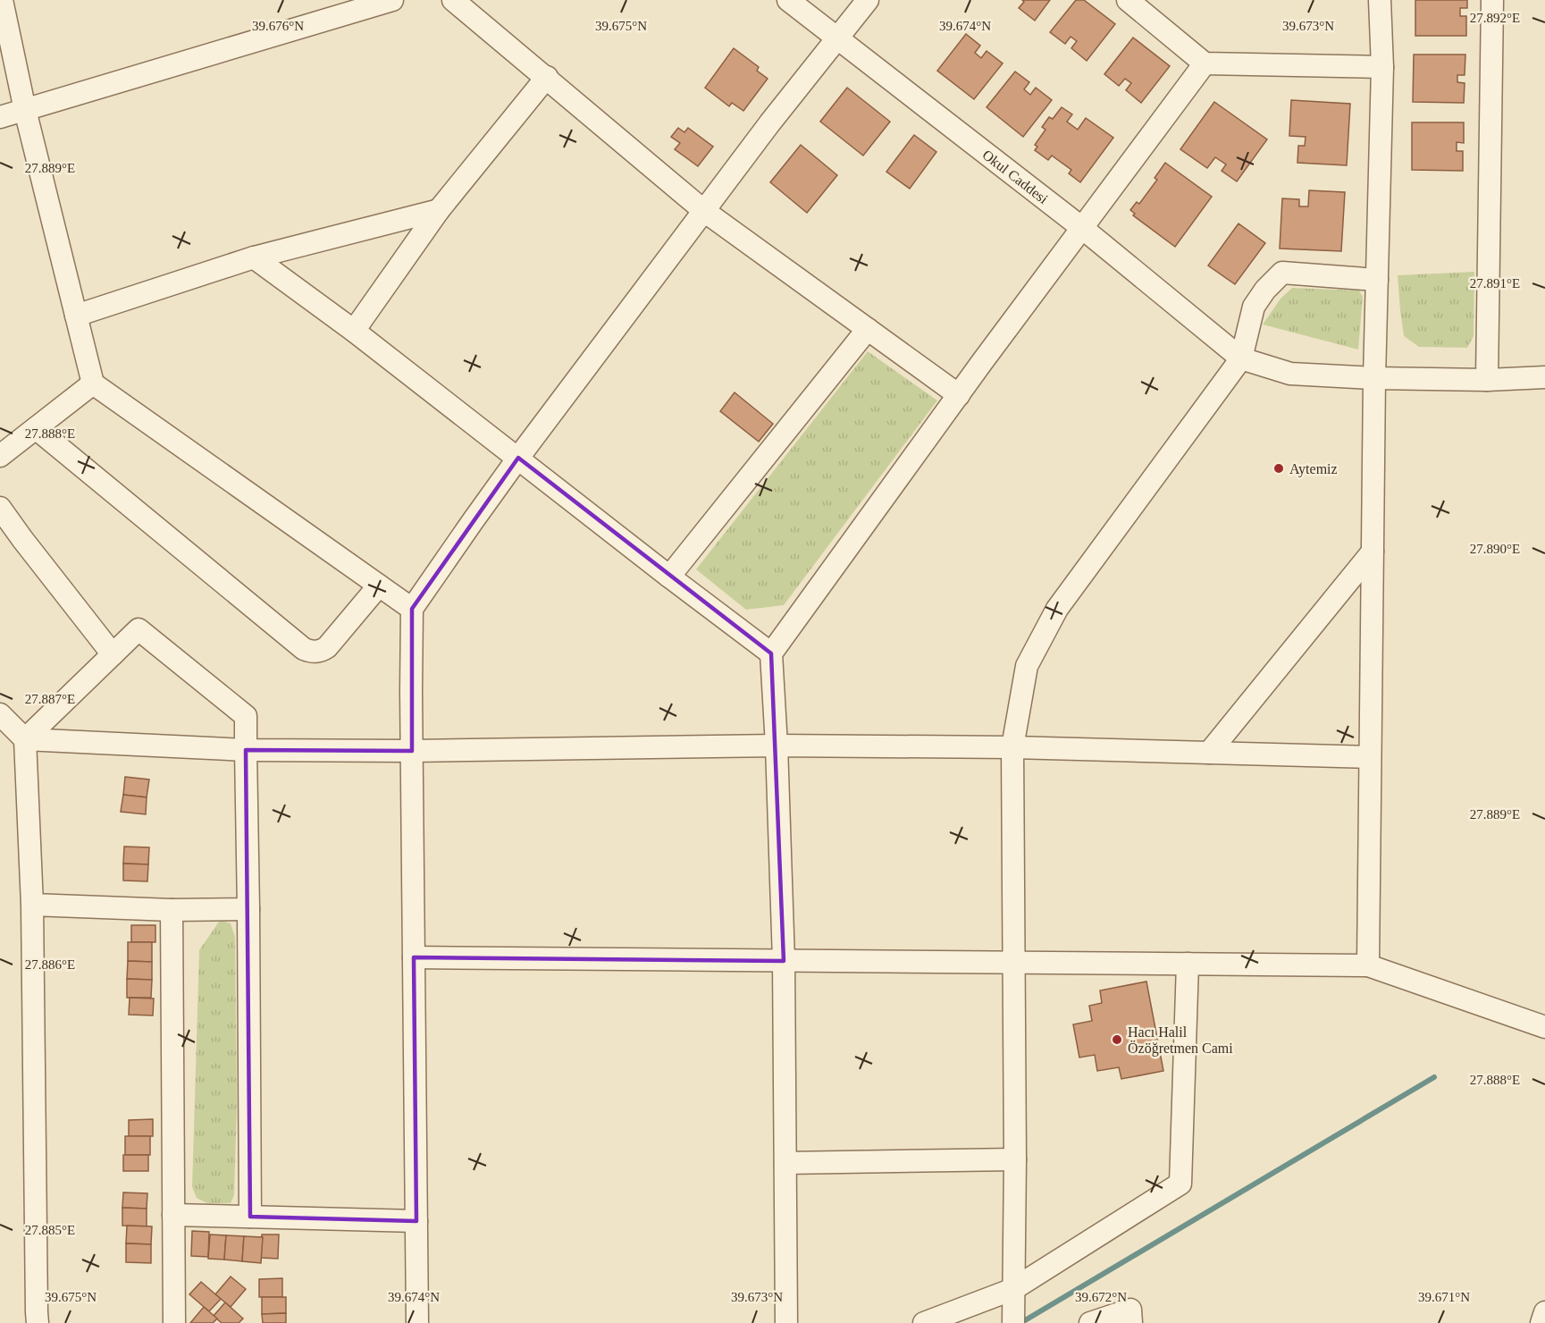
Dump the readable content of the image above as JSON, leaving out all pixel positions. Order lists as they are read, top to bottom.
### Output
{
  "streets": {
    "street": ["Okul Caddesi"]
  },
  "places": ["Aytemiz", "Hacı Halil Özöğretmen Cami"],
  "coordinates": [
    "27.892°E",
    "39.676°N",
    "39.675°N",
    "39.674°N",
    "39.673°N",
    "27.889°E",
    "27.891°E",
    "27.888°E",
    "27.890°E",
    "27.887°E",
    "27.886°E",
    "27.885°E",
    "39.672°N",
    "39.671°N"
  ]
}
